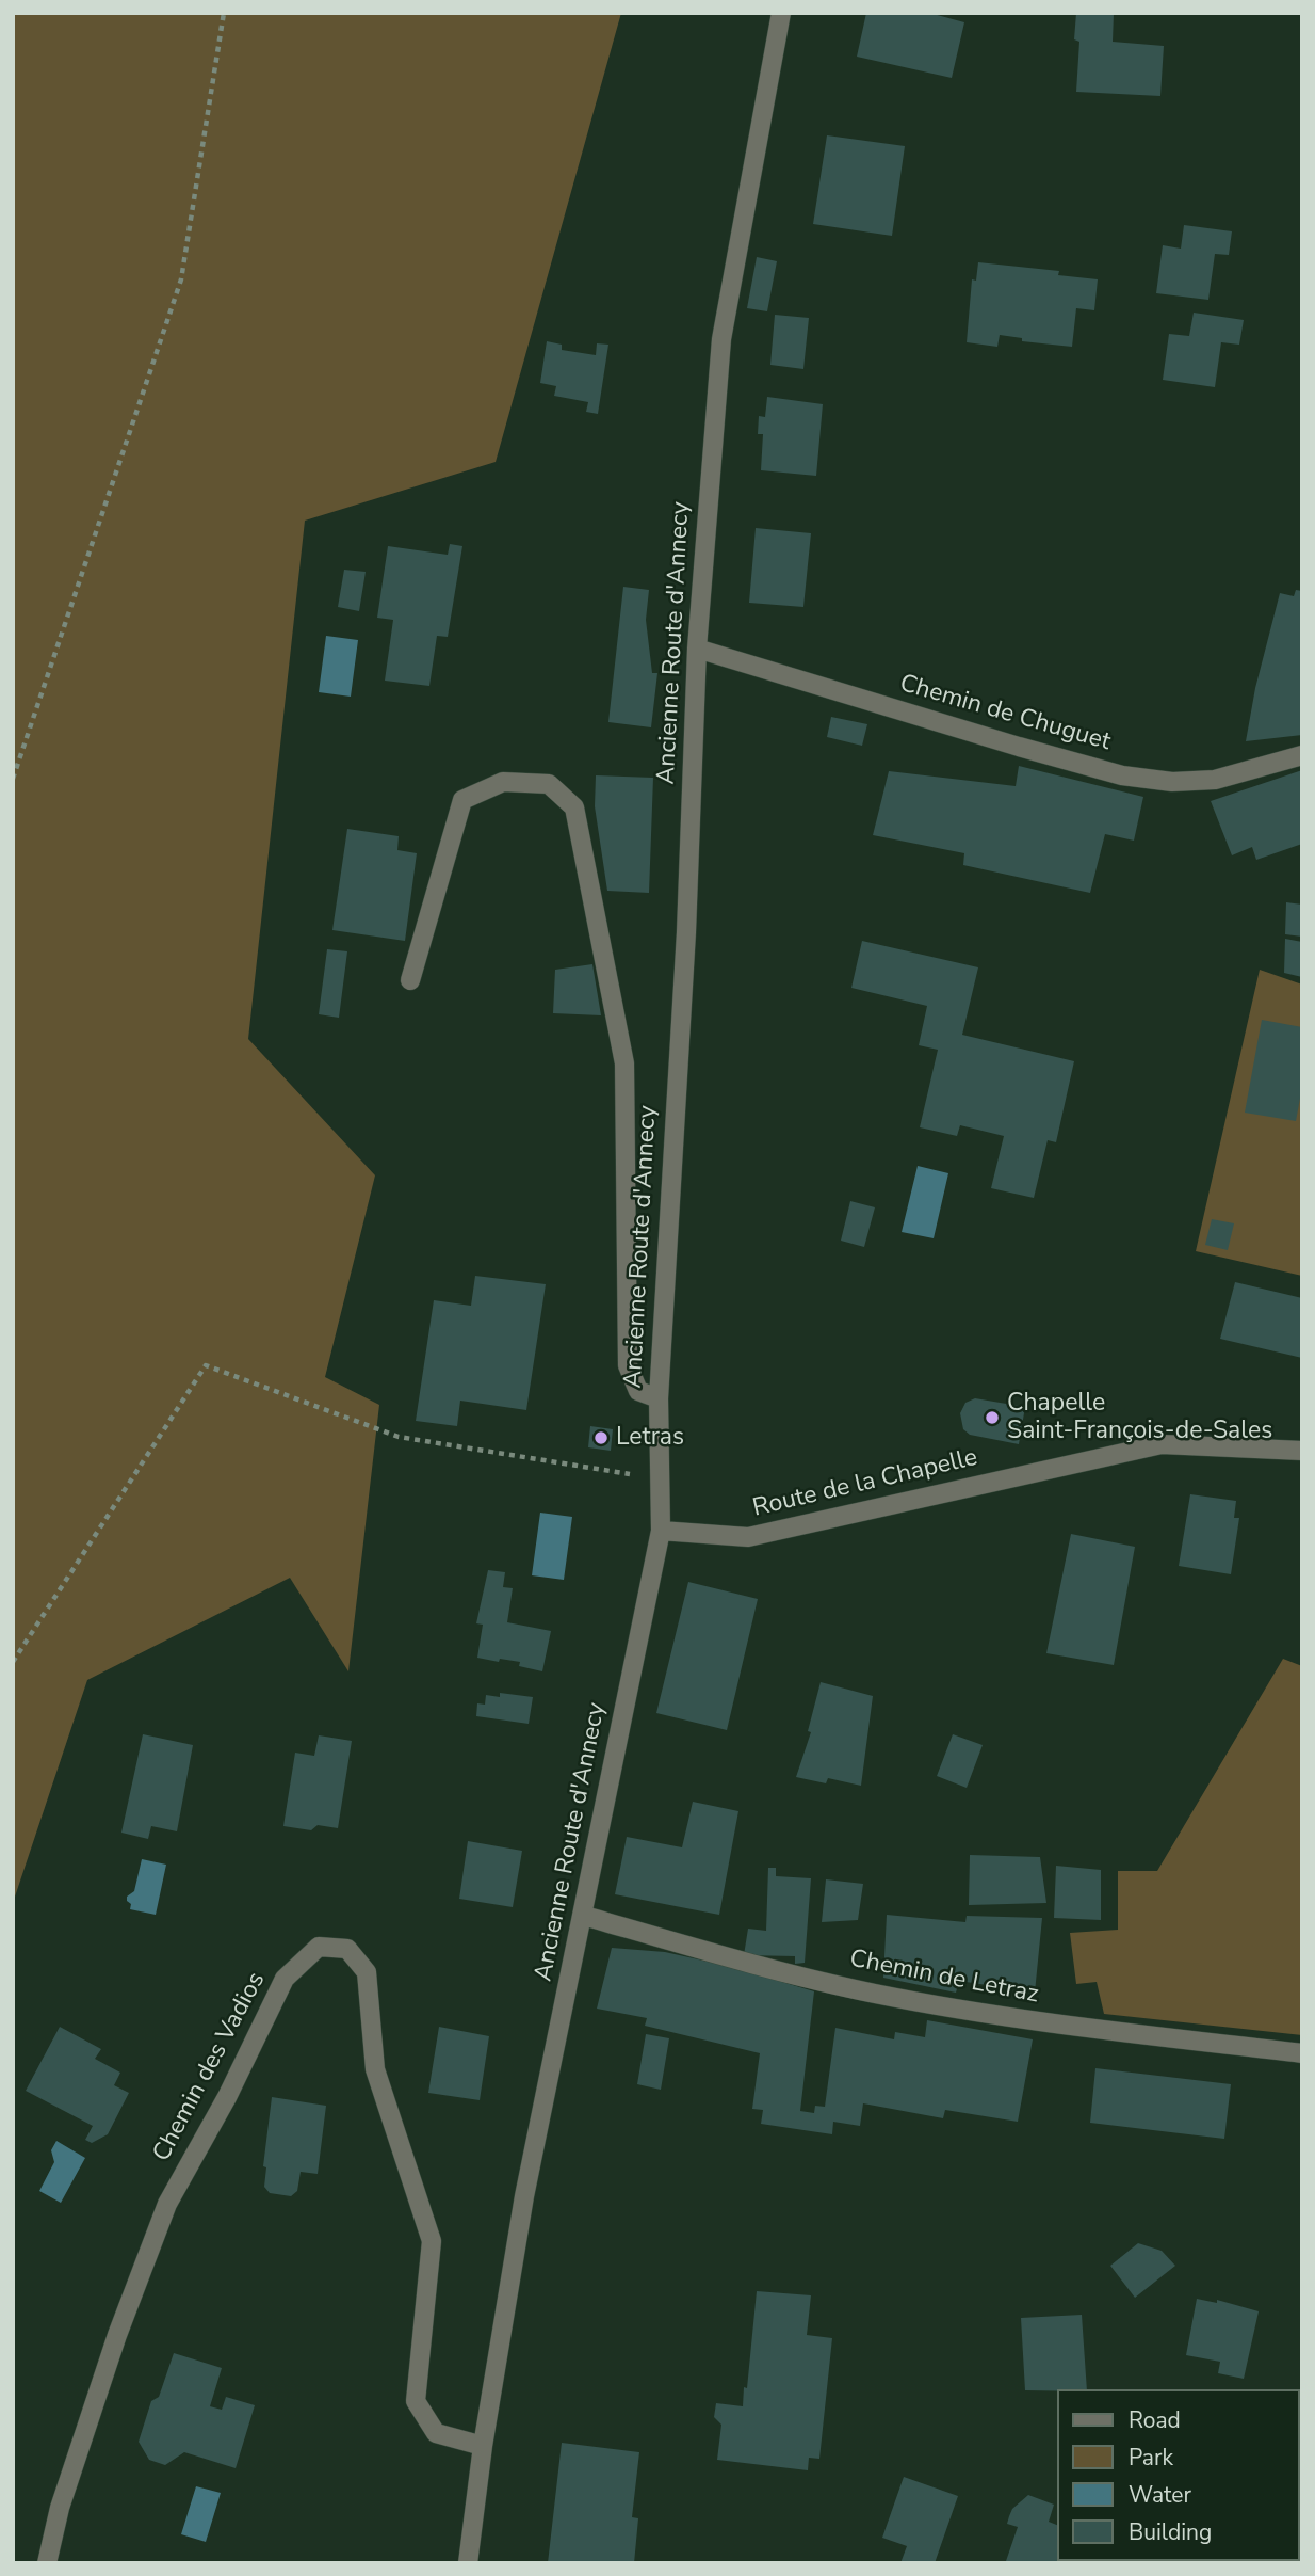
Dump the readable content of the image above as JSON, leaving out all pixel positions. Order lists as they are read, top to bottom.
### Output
{
  "streets": {
    "street": [
      "Ancienne Route d'Annecy",
      "Chemin de Chuguet",
      "Route de la Chapelle",
      "Chemin de Letraz",
      "Chemin des Vadios"
    ]
  },
  "crossings": [
    ["Ancienne Route d'Annecy", "Chemin de Chuguet"],
    ["Ancienne Route d'Annecy", "Route de la Chapelle"],
    ["Ancienne Route d'Annecy", "Chemin de Letraz"],
    ["Ancienne Route d'Annecy", "Chemin des Vadios"]
  ],
  "places": ["Chapelle Saint-François-de-Sales", "Letras"],
  "legend": [
    "Road",
    "Park",
    "Water",
    "Building"
  ]
}
